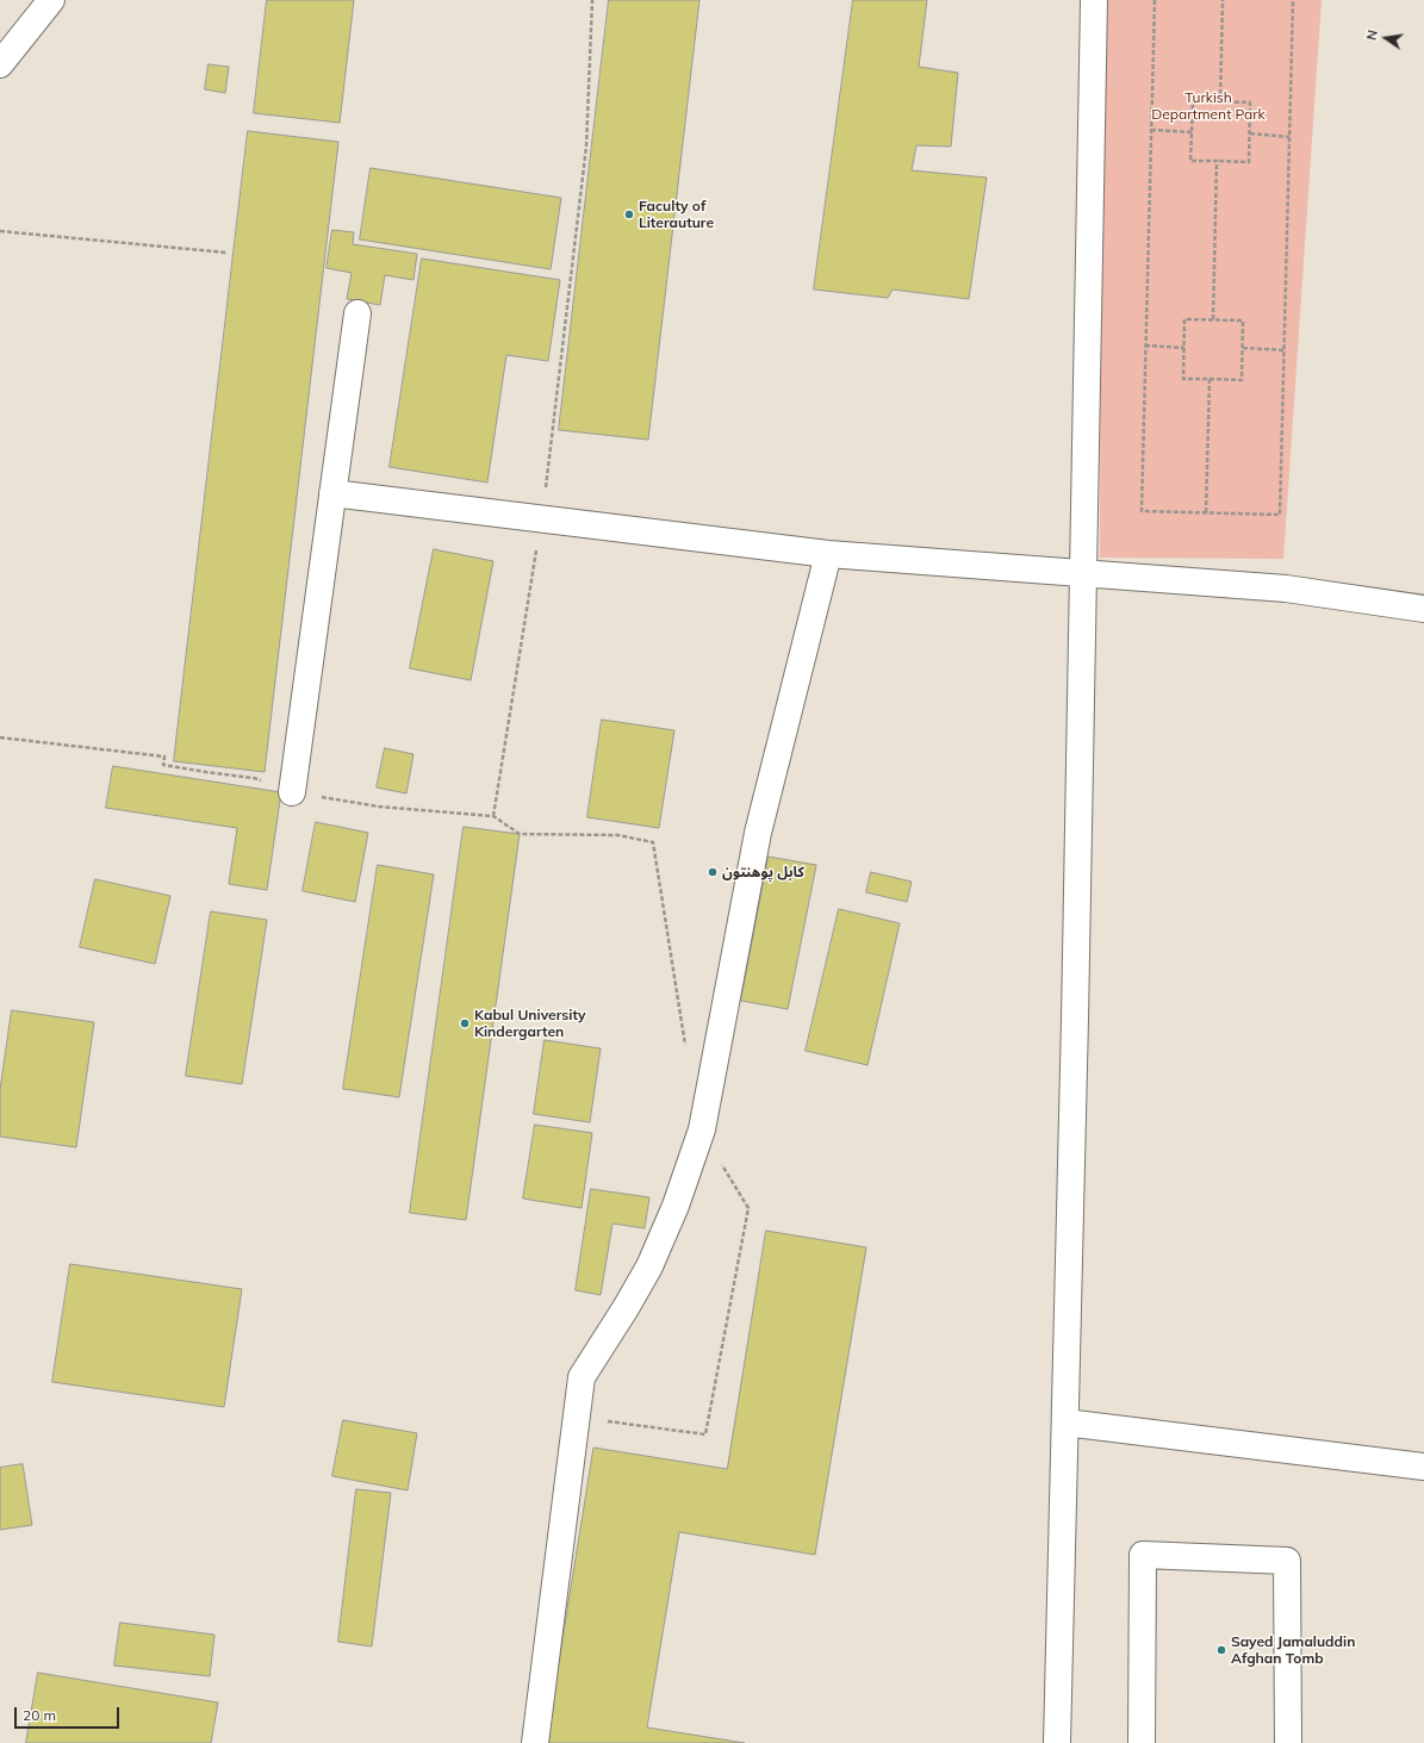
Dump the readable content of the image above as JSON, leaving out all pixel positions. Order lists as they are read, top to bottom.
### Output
{
  "parks": ["Turkish Department Park"],
  "places": [
    "Faculty of Literauture",
    "کابل پوهنتون",
    "Kabul University Kindergarten",
    "Sayed Jamaluddin Afghan Tomb"
  ],
  "scale_bar": "20 m",
  "north": "left"
}
